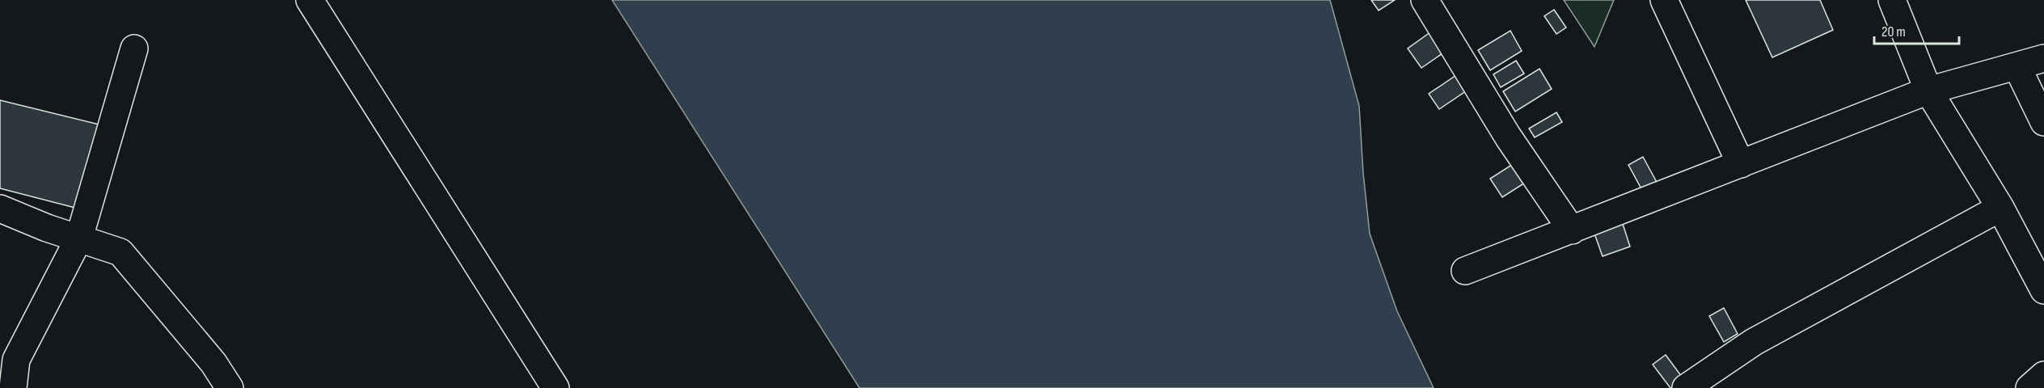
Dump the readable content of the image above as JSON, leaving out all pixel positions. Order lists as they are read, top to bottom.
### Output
{
  "scale_bar": "20 m"
}
